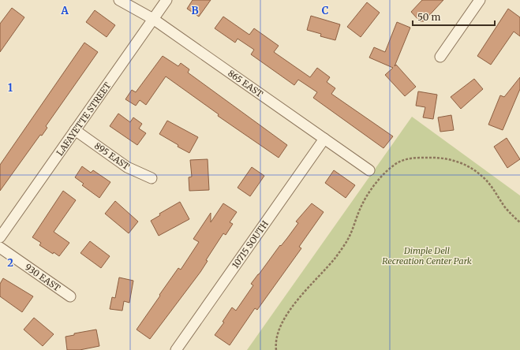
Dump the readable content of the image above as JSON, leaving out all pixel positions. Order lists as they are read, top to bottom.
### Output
{
  "streets": {
    "street": [
      "865 EAST",
      "LAFAYETTE STREET",
      "895 EAST",
      "10715 SOUTH",
      "930 EAST"
    ]
  },
  "crossings": [
    ["865 EAST", "LAFAYETTE STREET"],
    ["865 EAST", "10715 SOUTH"],
    ["LAFAYETTE STREET", "895 EAST"]
  ],
  "parks": ["Dimple Dell Recreation Center Park"],
  "scale_bar": "50 m",
  "grid": {
    "columns": ["A", "B", "C"],
    "rows": ["1", "2"]
  }
}
